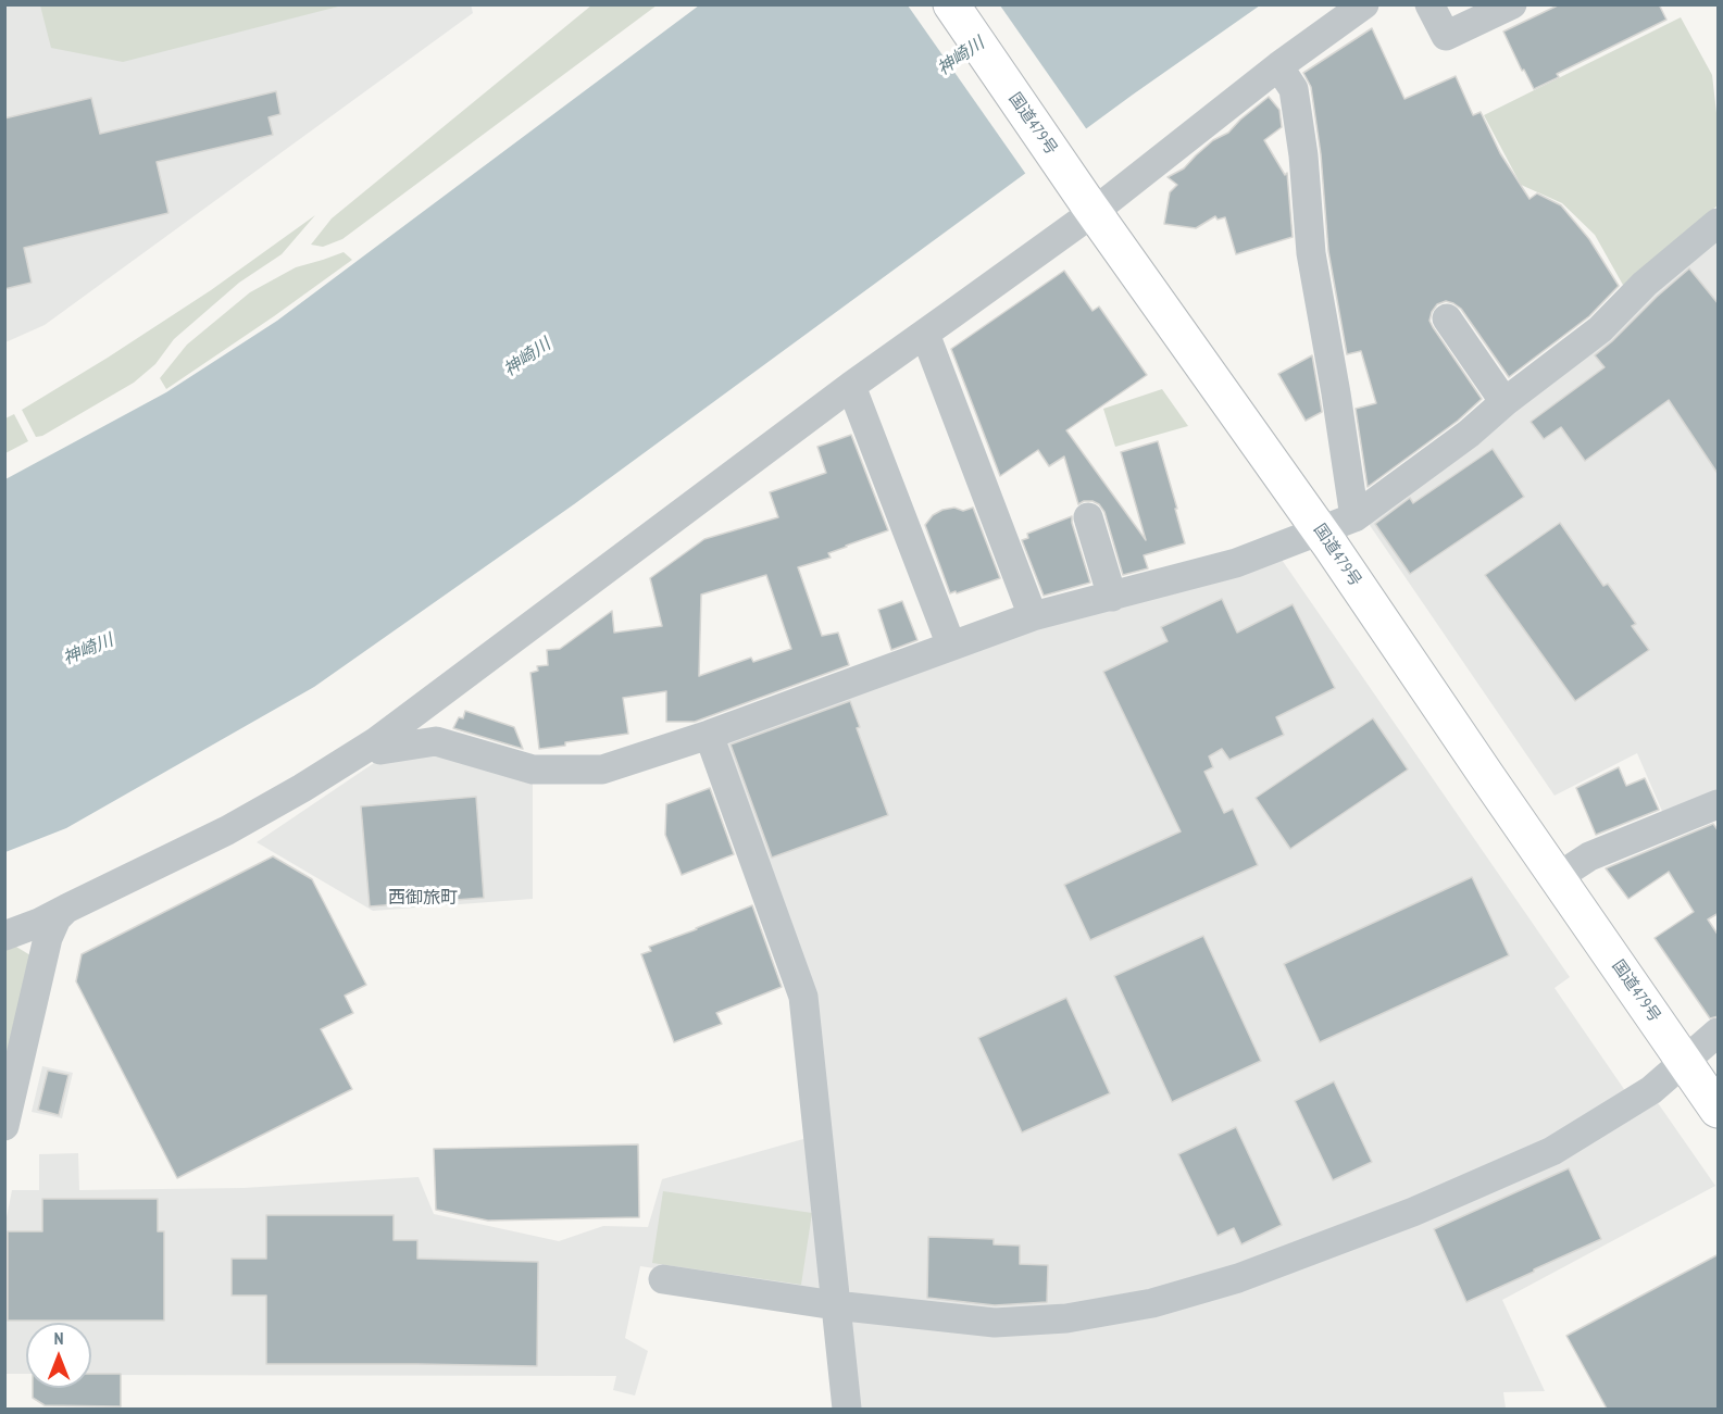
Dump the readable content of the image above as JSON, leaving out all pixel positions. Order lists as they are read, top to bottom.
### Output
{
  "streets": {
    "highway": ["国道479号"]
  },
  "districts": ["西御旅町"],
  "water": ["神崎川"],
  "north": "top"
}
